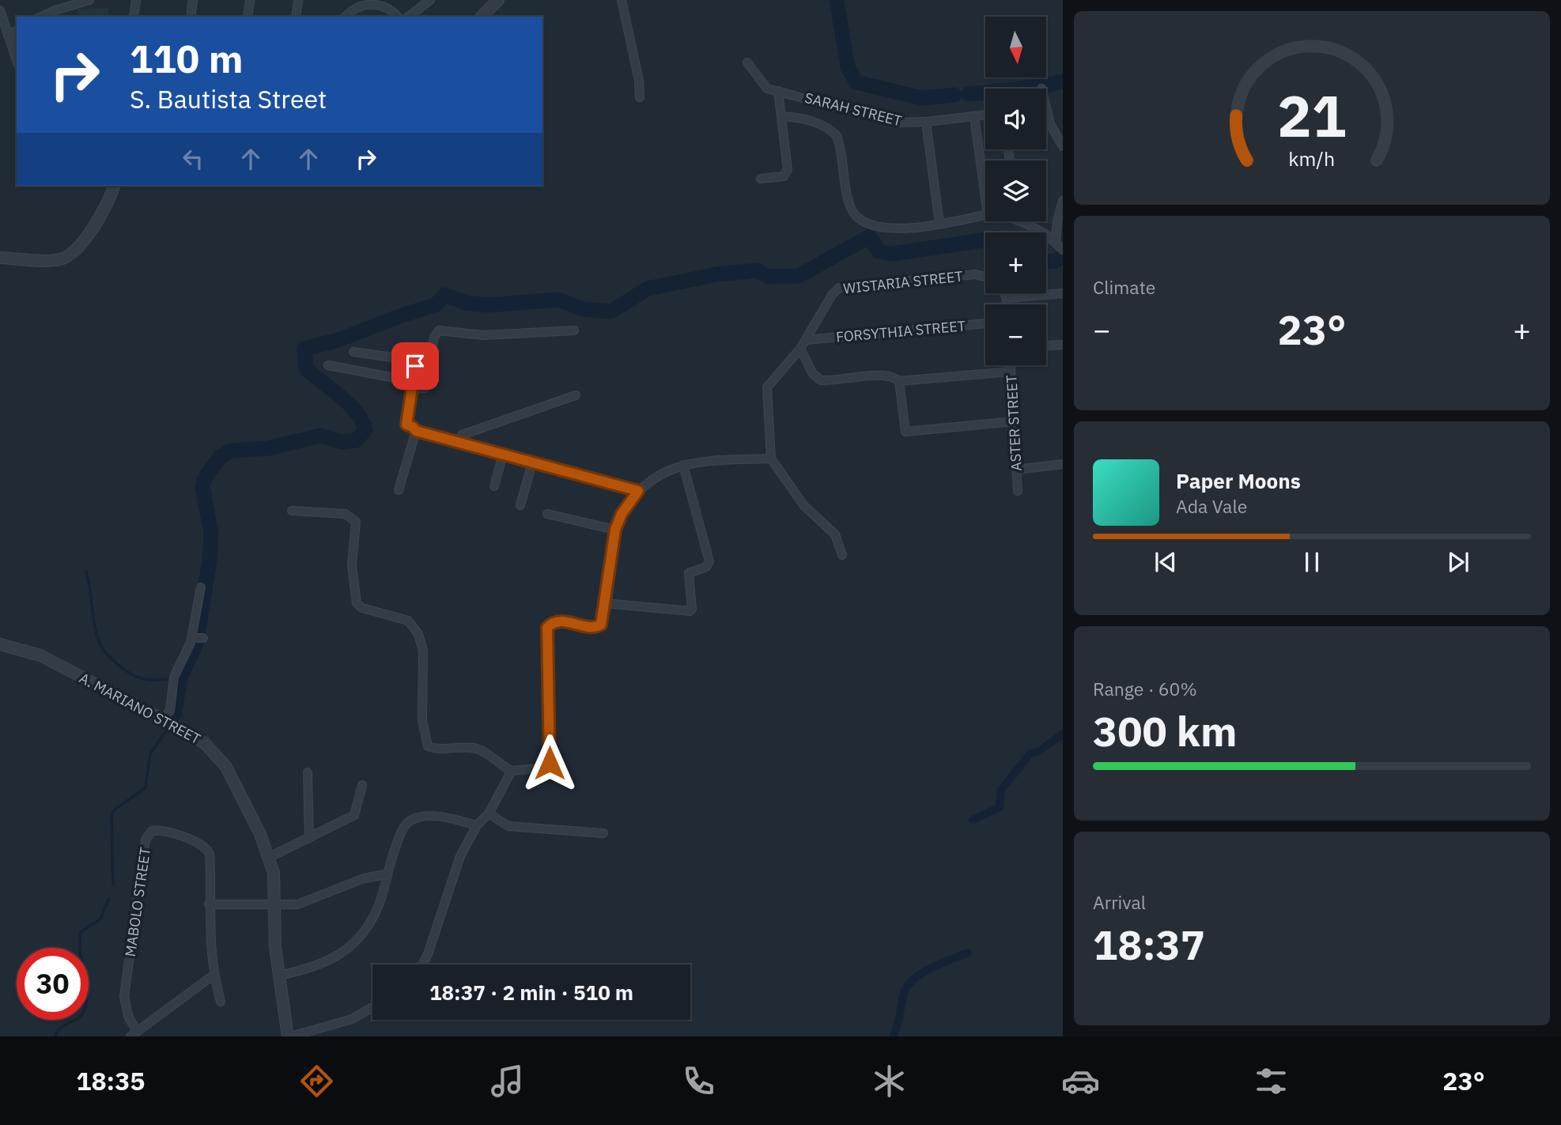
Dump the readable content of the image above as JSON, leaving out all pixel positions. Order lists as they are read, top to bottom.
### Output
{
  "streets": {
    "street": [
      "SARAH STREET",
      "WISTARIA STREET",
      "FORSYTHIA STREET",
      "ASTER STREET",
      "A. MARIANO STREET",
      "MABOLO STREET"
    ]
  },
  "crossings": [
    ["WISTARIA STREET", "FORSYTHIA STREET"]
  ],
  "north": "bottom",
  "page": {
    "map_buttons": ["+", "−"],
    "turn": ["110 m", "S. Bautista Street"],
    "tile": [
      "Climate",
      ["Range · 60%", "300 km"],
      ["Arrival", "18:37"]
    ],
    "heat": ["−", "23°", "+"],
    "song": ["Paper Moons", "Ada Vale"],
    "limit": "30",
    "trip": "18:37 · 2 min · 510 m",
    "tabs": ["18:35", "23°"],
    "gauge": ["21", "km/h"]
  }
}
